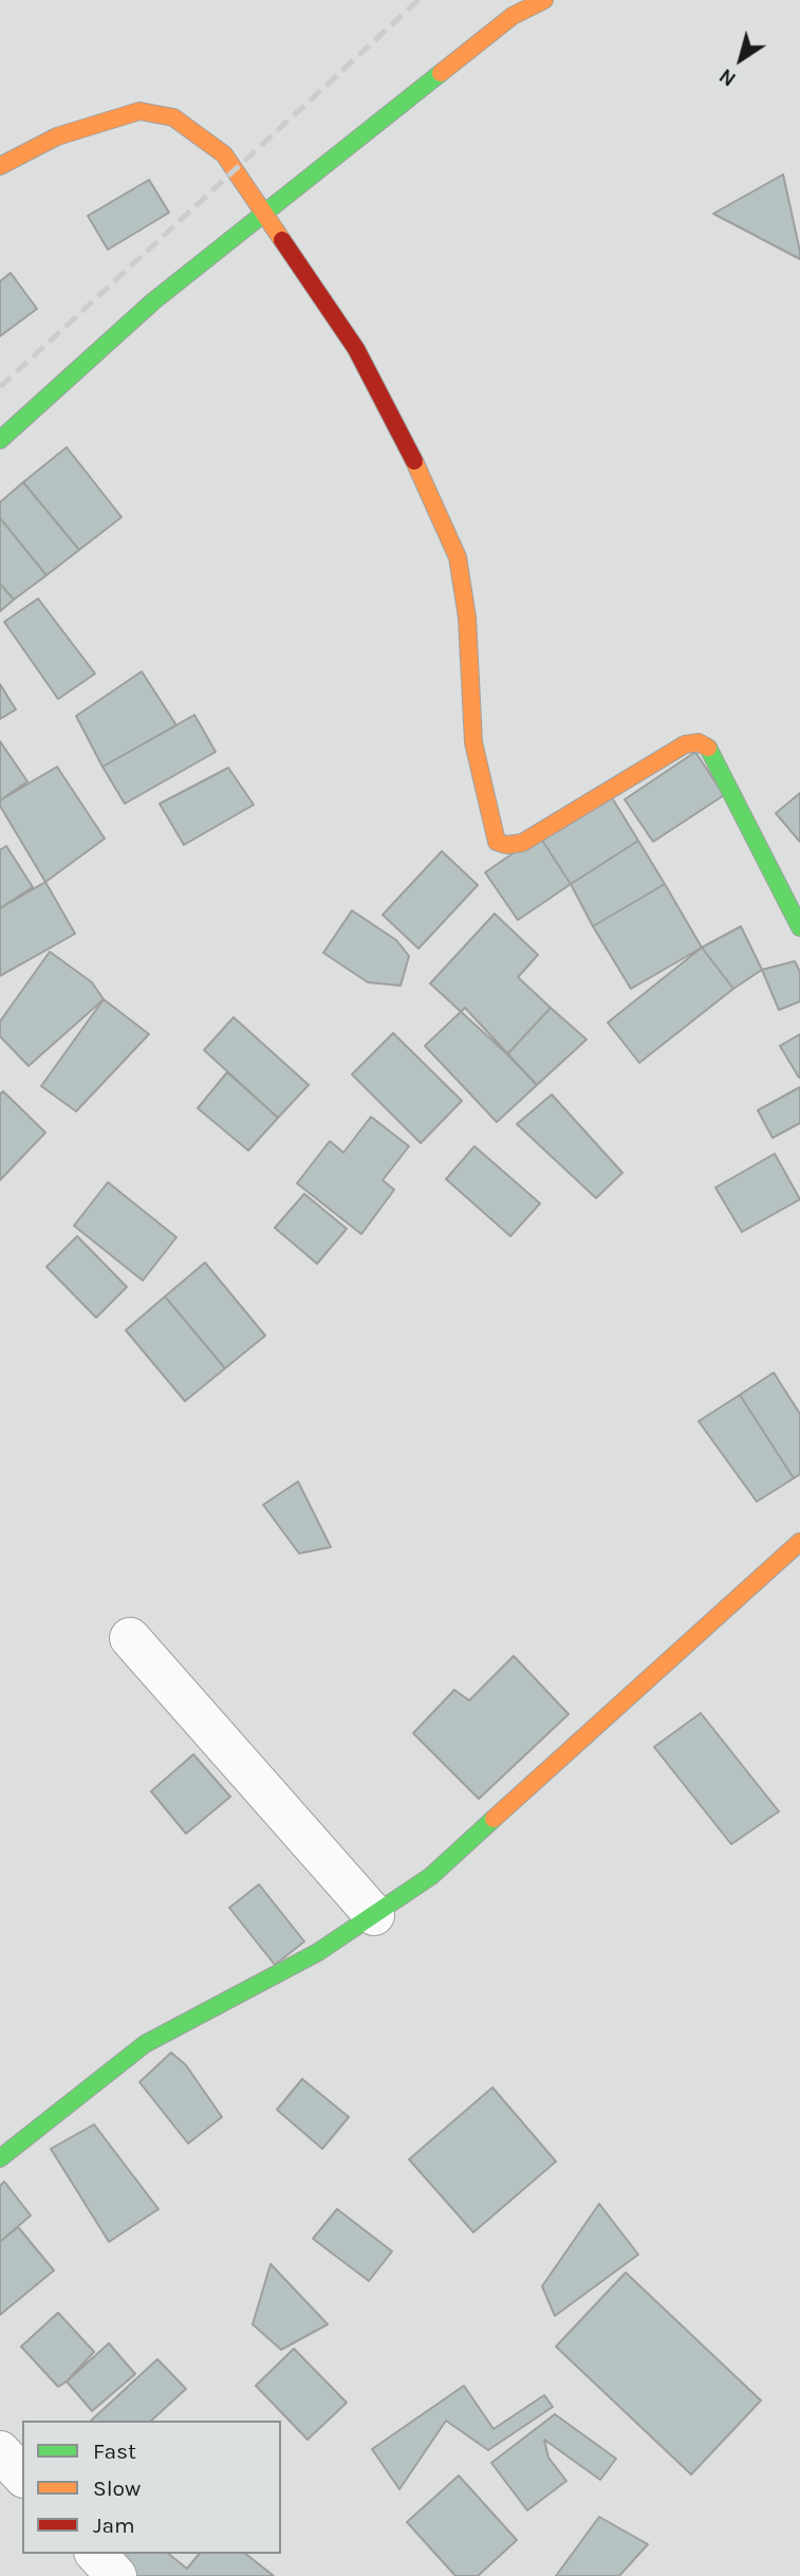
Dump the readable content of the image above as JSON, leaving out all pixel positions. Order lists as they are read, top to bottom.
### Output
{
  "legend": ["Fast", "Slow", "Jam"],
  "north": "bottom left"
}
